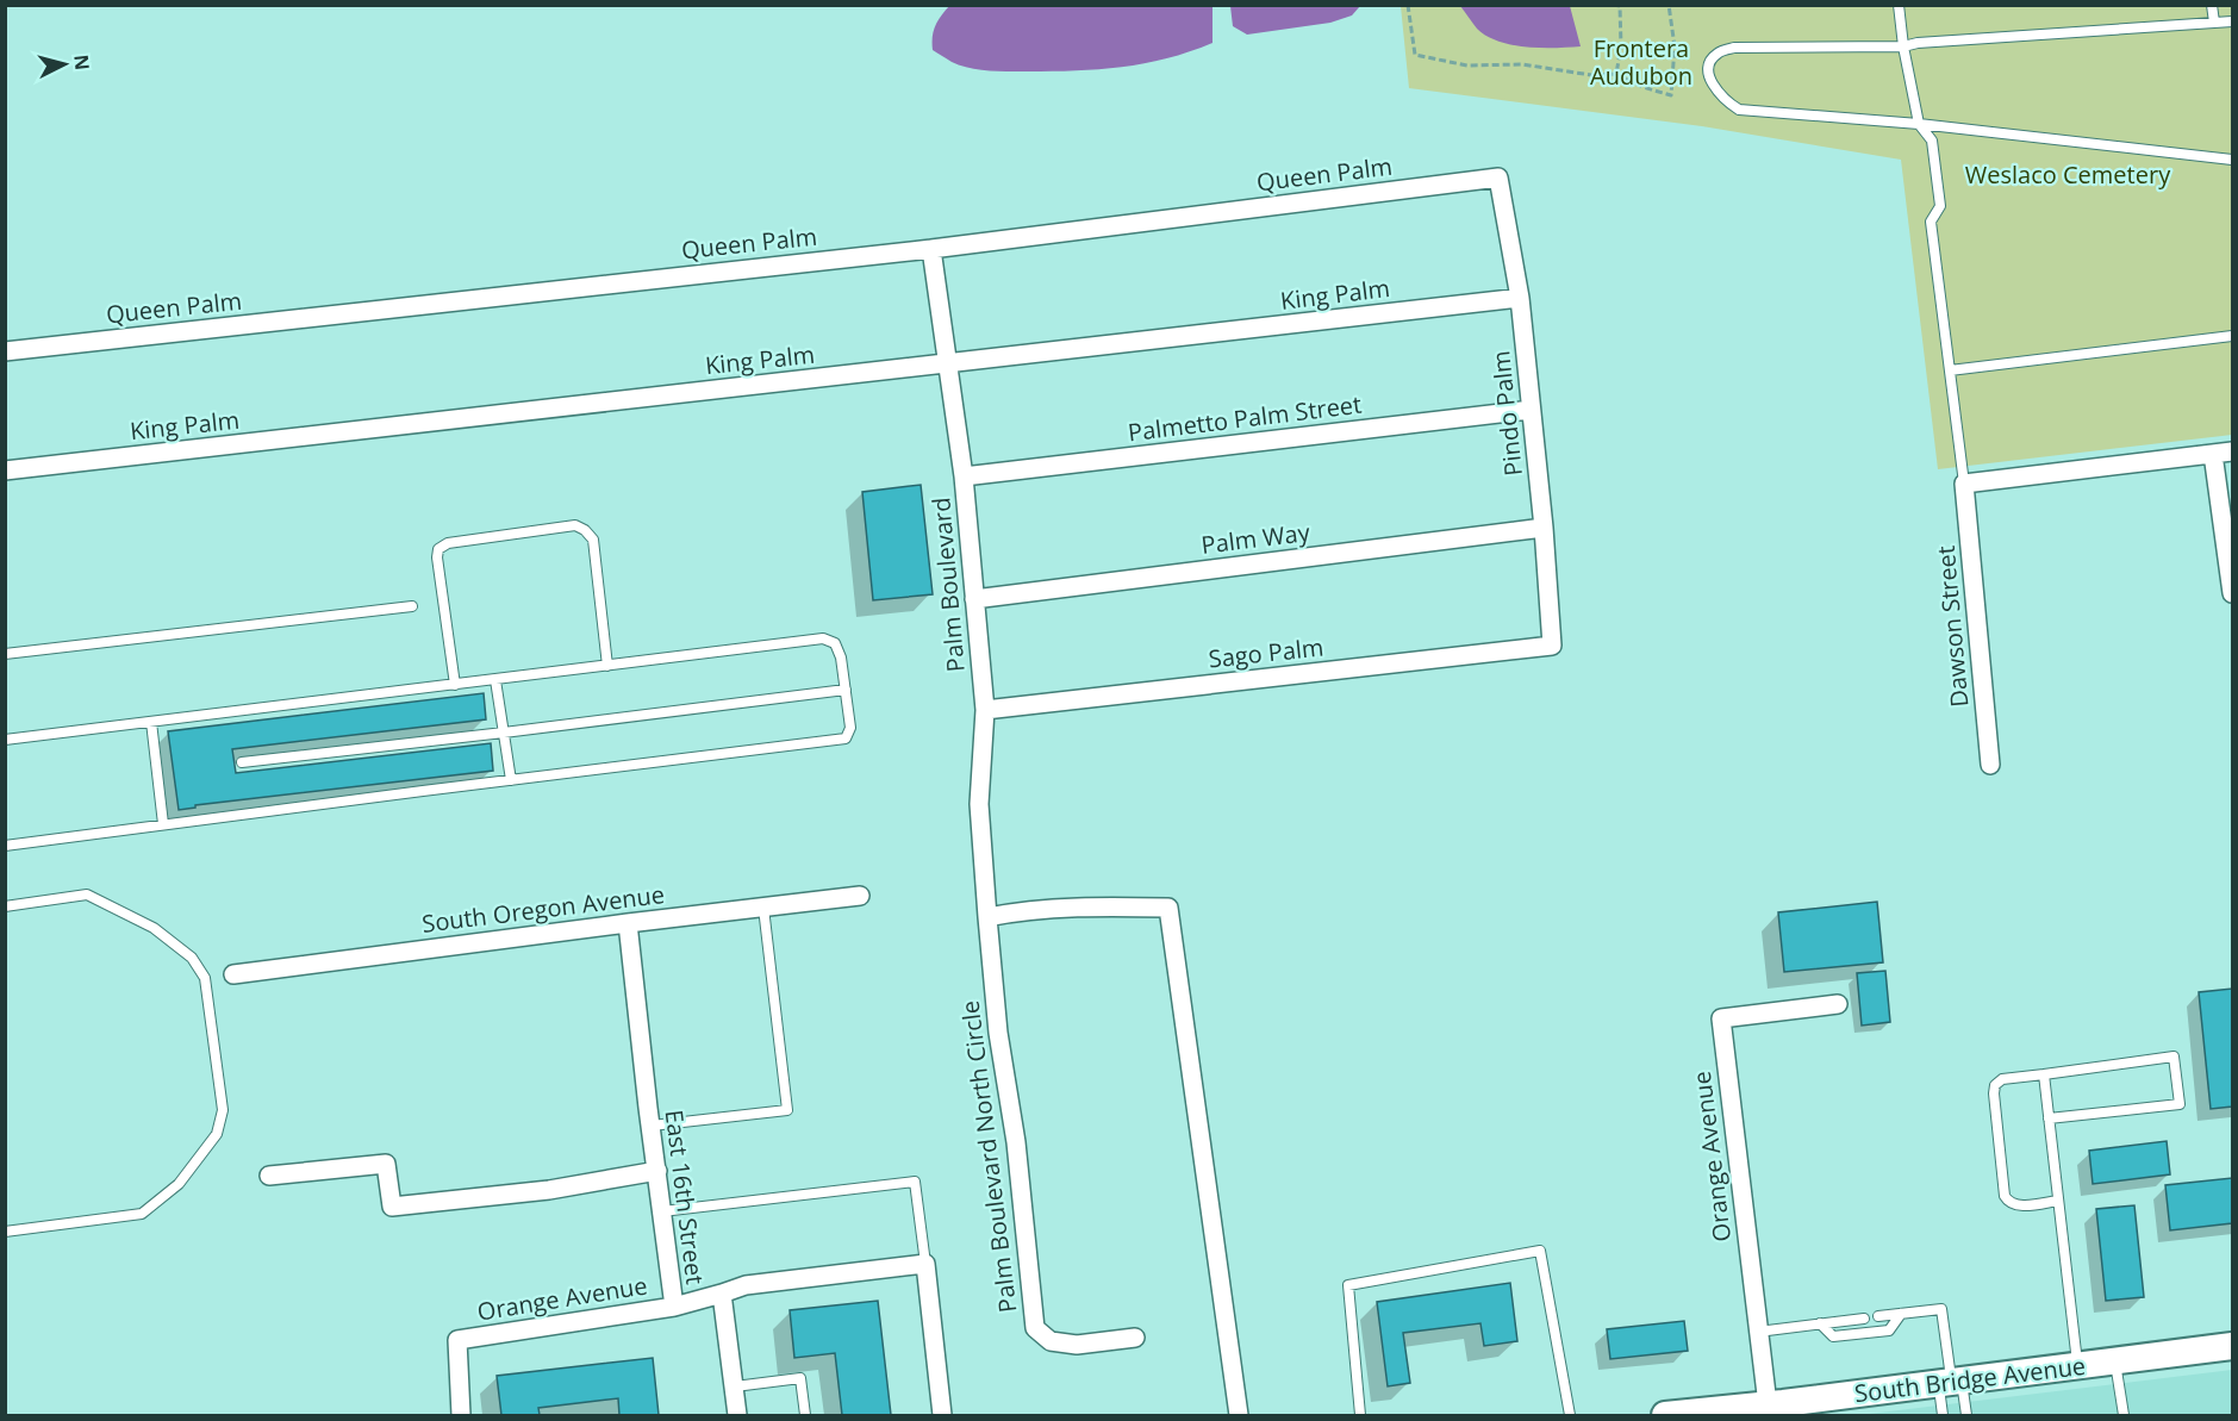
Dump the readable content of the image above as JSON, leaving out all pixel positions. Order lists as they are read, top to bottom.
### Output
{
  "streets": {
    "street": [
      "Queen Palm",
      "King Palm",
      "Pindo Palm",
      "Palmetto Palm Street",
      "Palm Way",
      "Palm Boulevard",
      "Dawson Street",
      "Sago Palm",
      "South Oregon Avenue",
      "Palm Boulevard North Circle",
      "Orange Avenue",
      "East 16th Street",
      "South Bridge Avenue"
    ]
  },
  "crossings": [
    ["Queen Palm", "Pindo Palm"],
    ["Queen Palm", "Palm Boulevard"],
    ["King Palm", "Pindo Palm"],
    ["King Palm", "Palm Boulevard"],
    ["Pindo Palm", "Palmetto Palm Street"],
    ["Pindo Palm", "Palm Way"],
    ["Pindo Palm", "Sago Palm"],
    ["Palmetto Palm Street", "Palm Boulevard"],
    ["Palm Way", "Palm Boulevard"],
    ["Palm Boulevard", "Sago Palm"],
    ["Palm Boulevard", "Palm Boulevard North Circle"],
    ["South Oregon Avenue", "East 16th Street"],
    ["Orange Avenue", "East 16th Street"],
    ["Orange Avenue", "South Bridge Avenue"]
  ],
  "parks": ["Frontera Audubon", "Weslaco Cemetery"],
  "north": "right"
}
